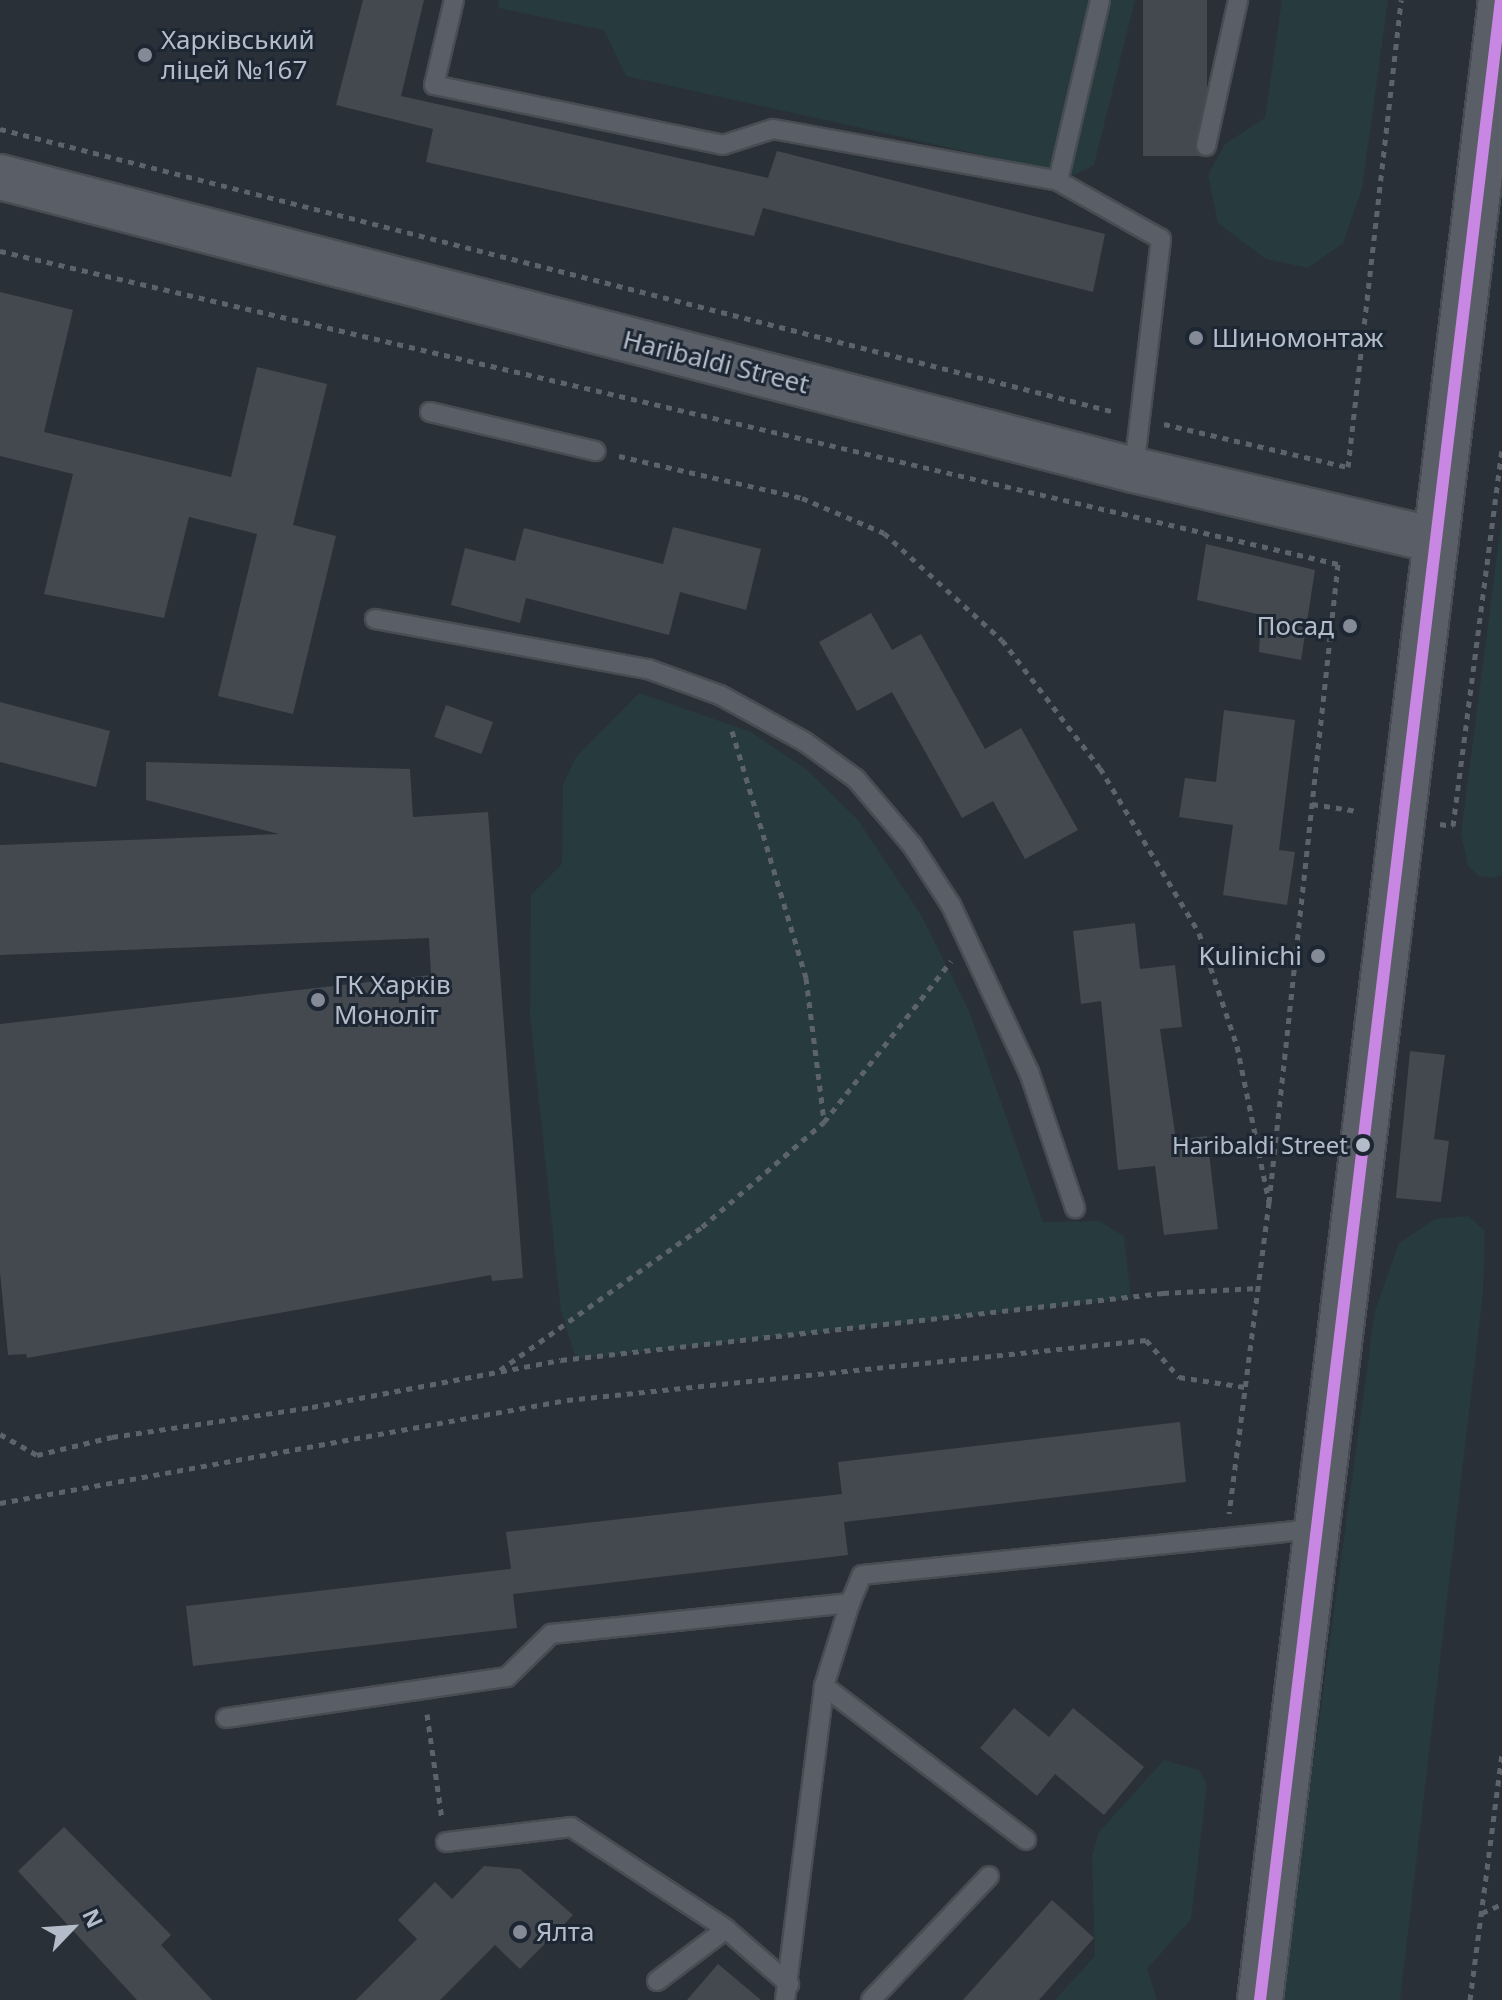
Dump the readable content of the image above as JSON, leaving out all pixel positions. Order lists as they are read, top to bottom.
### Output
{
  "streets": {
    "street": ["Haribaldi Street"]
  },
  "places": [
    "Харківський ліцей №167",
    "Шиномонтаж",
    "Посад",
    "Kulinichi",
    "ГК Харків Моноліт",
    "Haribaldi Street",
    "Ялта"
  ],
  "north": "top right"
}
